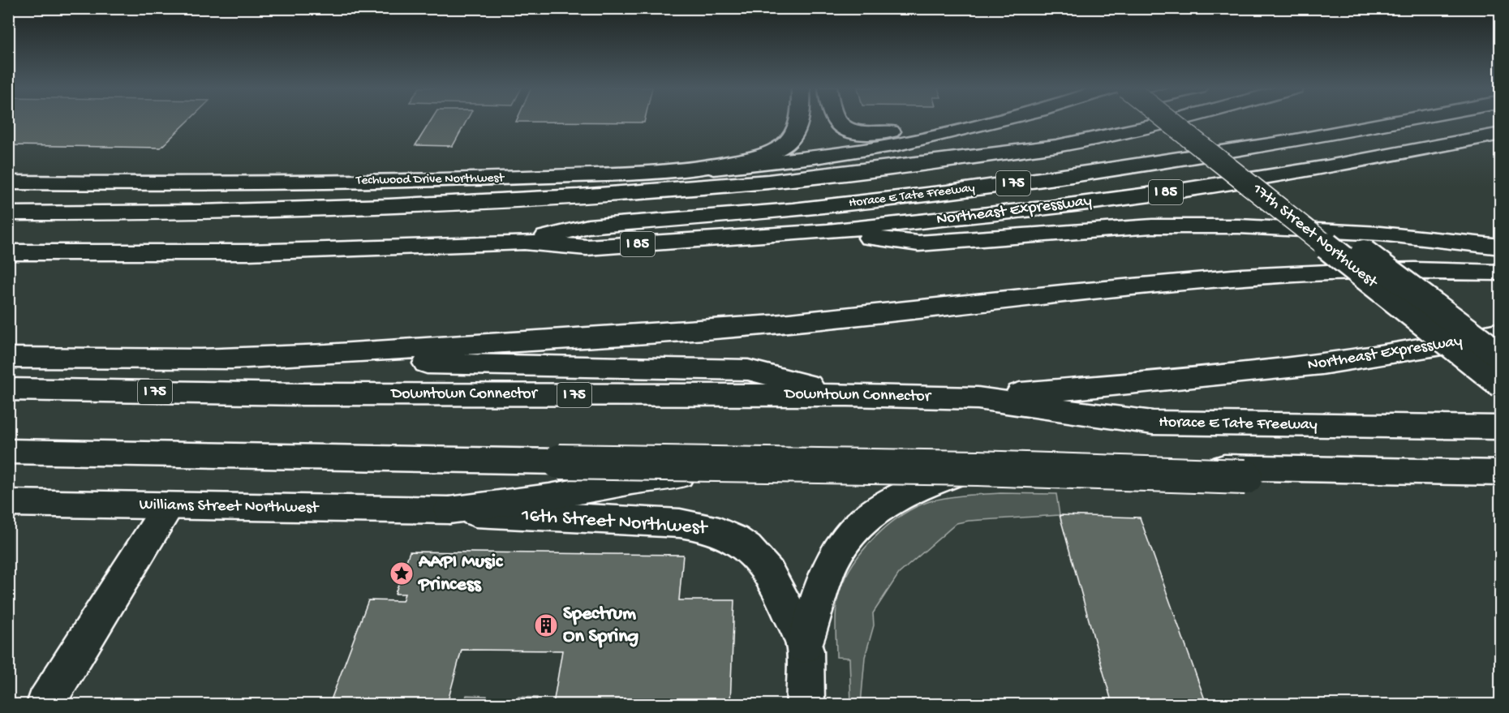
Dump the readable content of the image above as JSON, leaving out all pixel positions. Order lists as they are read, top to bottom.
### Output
{
  "streets": {
    "main road": [
      "Techwood Drive Northwest",
      "I 75",
      "I 85",
      "Horace E Tate Freeway",
      "Northeast Expressway",
      "17th Street Northwest",
      "Downtown Connector",
      "Williams Street Northwest",
      "16th Street Northwest"
    ]
  },
  "crossings": [
    ["I 75", "Horace E Tate Freeway"],
    ["I 75", "Northeast Expressway"],
    ["Horace E Tate Freeway", "Northeast Expressway"],
    ["Horace E Tate Freeway", "Downtown Connector"],
    ["Northeast Expressway", "Downtown Connector"],
    ["Williams Street Northwest", "16th Street Northwest"]
  ],
  "places": {
    "place": ["AAPI Music Princess"],
    "building": ["Spectrum On Spring"]
  }
}
